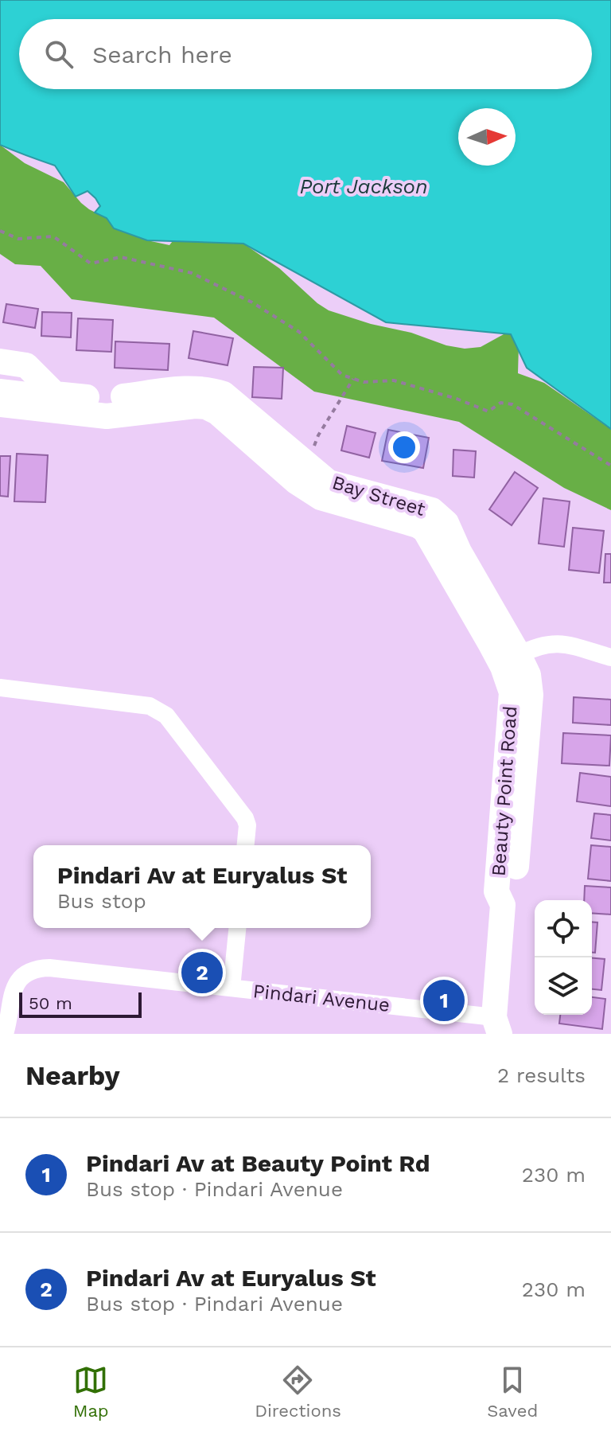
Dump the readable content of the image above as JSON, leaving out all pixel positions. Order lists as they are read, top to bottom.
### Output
{
  "streets": {
    "street": ["Bay Street", "Beauty Point Road", "Pindari Avenue"]
  },
  "crossings": [
    ["Bay Street", "Beauty Point Road"],
    ["Beauty Point Road", "Pindari Avenue"]
  ],
  "water": ["Port Jackson"],
  "scale_bar": "50 m",
  "north": "right",
  "page": {
    "search": "Search here",
    "popup": ["Pindari Av at Euryalus St", "Bus stop"],
    "pins": ["2", "1"],
    "scale": "50 m",
    "heading": ["Nearby", "2 results"],
    "list": [
      {
        "mark": "1",
        "name": "Pindari Av at Beauty Point Rd",
        "note": "Bus stop · Pindari Avenue",
        "value": "230 m"
      },
      {
        "mark": "2",
        "name": "Pindari Av at Euryalus St",
        "note": "Bus stop · Pindari Avenue",
        "value": "230 m"
      }
    ],
    "nav": ["Map", "Directions", "Saved"]
  }
}
